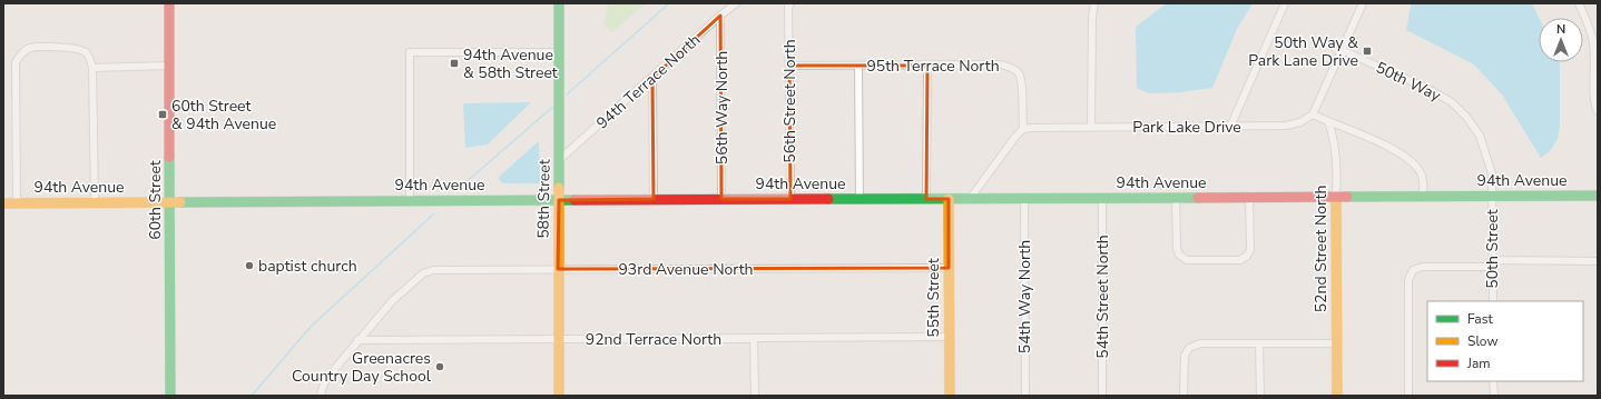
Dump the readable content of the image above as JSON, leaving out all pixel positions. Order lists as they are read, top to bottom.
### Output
{
  "streets": {
    "street": [
      "95th Terrace North",
      "94th Terrace North",
      "50th Way",
      "56th Street North",
      "56th Way North",
      "Park Lake Drive",
      "94th Avenue",
      "58th Street",
      "60th Street",
      "52nd Street North",
      "50th Street",
      "93rd Avenue North",
      "54th Way North",
      "54th Street North",
      "55th Street",
      "92nd Terrace North"
    ]
  },
  "crossings": [
    ["95th Terrace North", "56th Street North"],
    ["95th Terrace North", "Park Lake Drive"],
    ["94th Terrace North", "56th Way North"],
    ["94th Terrace North", "58th Street"],
    ["50th Way", "94th Avenue"],
    ["50th Way", "50th Street"],
    ["56th Street North", "94th Avenue"],
    ["56th Way North", "94th Avenue"],
    ["94th Avenue", "58th Street"],
    ["94th Avenue", "60th Street"],
    ["94th Avenue", "52nd Street North"],
    ["94th Avenue", "50th Street"],
    ["94th Avenue", "54th Way North"],
    ["94th Avenue", "54th Street North"],
    ["94th Avenue", "55th Street"],
    ["58th Street", "93rd Avenue North"],
    ["58th Street", "92nd Terrace North"],
    ["93rd Avenue North", "55th Street"],
    ["93rd Avenue North", "92nd Terrace North"],
    ["55th Street", "92nd Terrace North"]
  ],
  "places": {
    "transit": ["50th Way & Park Lane Drive", "94th Avenue & 58th Street", "60th Street & 94th Avenue"],
    "other": ["baptist church", "Greenacres Country Day School"]
  },
  "legend": ["Fast", "Slow", "Jam"],
  "north": "top"
}
